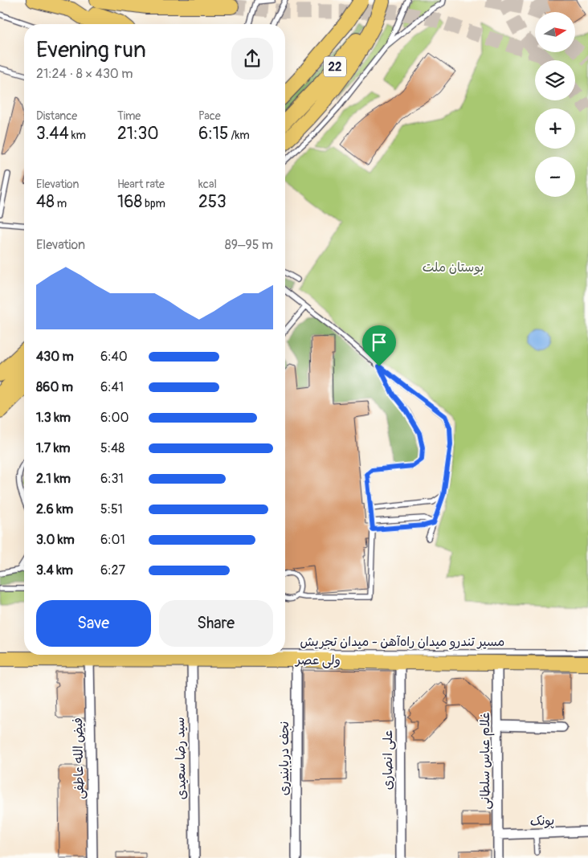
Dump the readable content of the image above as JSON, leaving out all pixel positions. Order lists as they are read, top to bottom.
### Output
{
  "streets": {
    "main road": ["22", "ولی عصر"],
    "street": [
      "فیض الله عاطفی",
      "سید رضا سعیدی",
      "نجف دریابندری",
      "علی انصاری",
      "غلام عباس سلطانی",
      "پونک"
    ],
    "lane": ["مسیر تندرو میدان راه‌آهن - میدان تجریش"]
  },
  "crossings": [
    ["ولی عصر", "فیض الله عاطفی"],
    ["ولی عصر", "سید رضا سعیدی"],
    ["ولی عصر", "نجف دریابندری"],
    ["ولی عصر", "علی انصاری"],
    ["ولی عصر", "غلام عباس سلطانی"],
    ["غلام عباس سلطانی", "پونک"]
  ],
  "parks": ["بوستان ملت"],
  "north": "right",
  "page": {
    "map_buttons": ["+", "−"],
    "heading": ["Evening run", "21:24 · 8 × 430 m"],
    "stats": [
      ["Distance", "3.44 km"],
      ["Time", "21:30"],
      ["Pace", "6:15 /km"],
      ["Elevation", "48 m"],
      ["Heart rate", "168 bpm"],
      ["kcal", "253"]
    ],
    "chart": ["Elevation", "89–95 m"],
    "list": [
      {
        "name": "430 m",
        "note": "6:40"
      },
      {
        "name": "860 m",
        "note": "6:41"
      },
      {
        "name": "1.3 km",
        "note": "6:00"
      },
      {
        "name": "1.7 km",
        "note": "5:48"
      },
      {
        "name": "2.1 km",
        "note": "6:31"
      },
      {
        "name": "2.6 km",
        "note": "5:51"
      },
      {
        "name": "3.0 km",
        "note": "6:01"
      },
      {
        "name": "3.4 km",
        "note": "6:27"
      }
    ],
    "buttons": ["Save", "Share"]
  }
}
